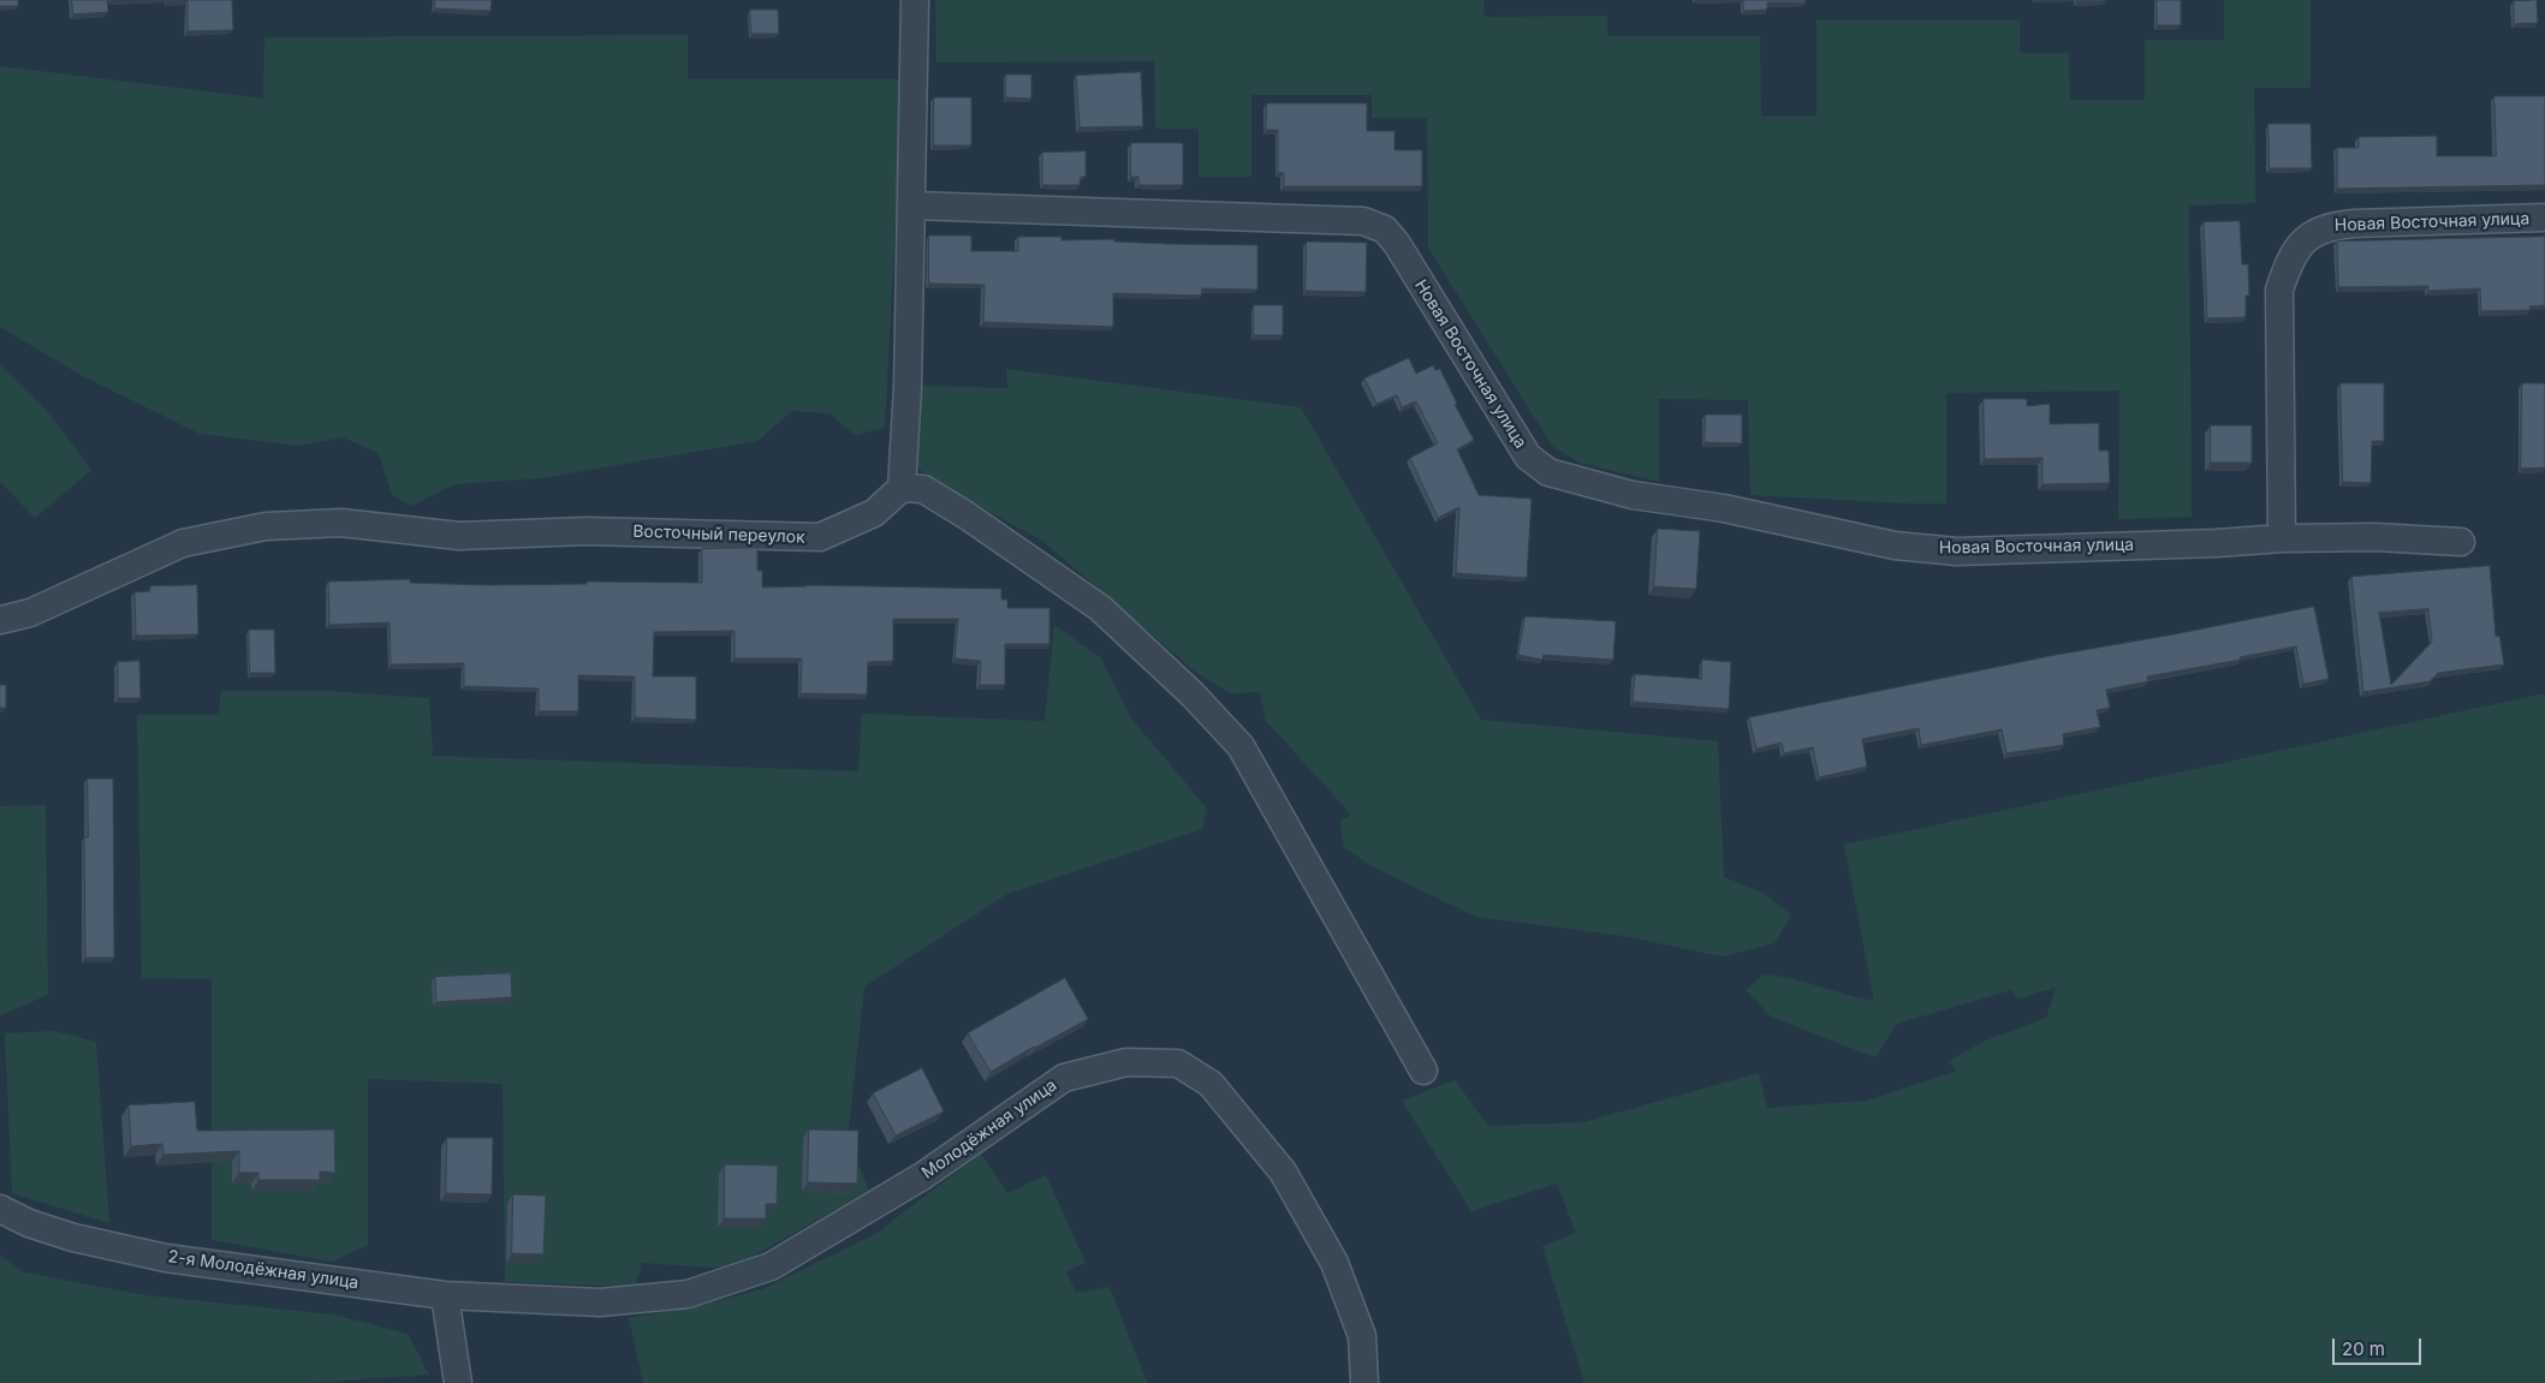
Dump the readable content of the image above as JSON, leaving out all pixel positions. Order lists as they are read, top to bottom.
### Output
{
  "streets": {
    "street": [
      "Новая Восточная улица",
      "Восточный переулок",
      "Молодёжная улица",
      "2-я Молодёжная улица"
    ]
  },
  "crossings": [
    ["Молодёжная улица", "2-я Молодёжная улица"]
  ],
  "scale_bar": "20 m"
}
